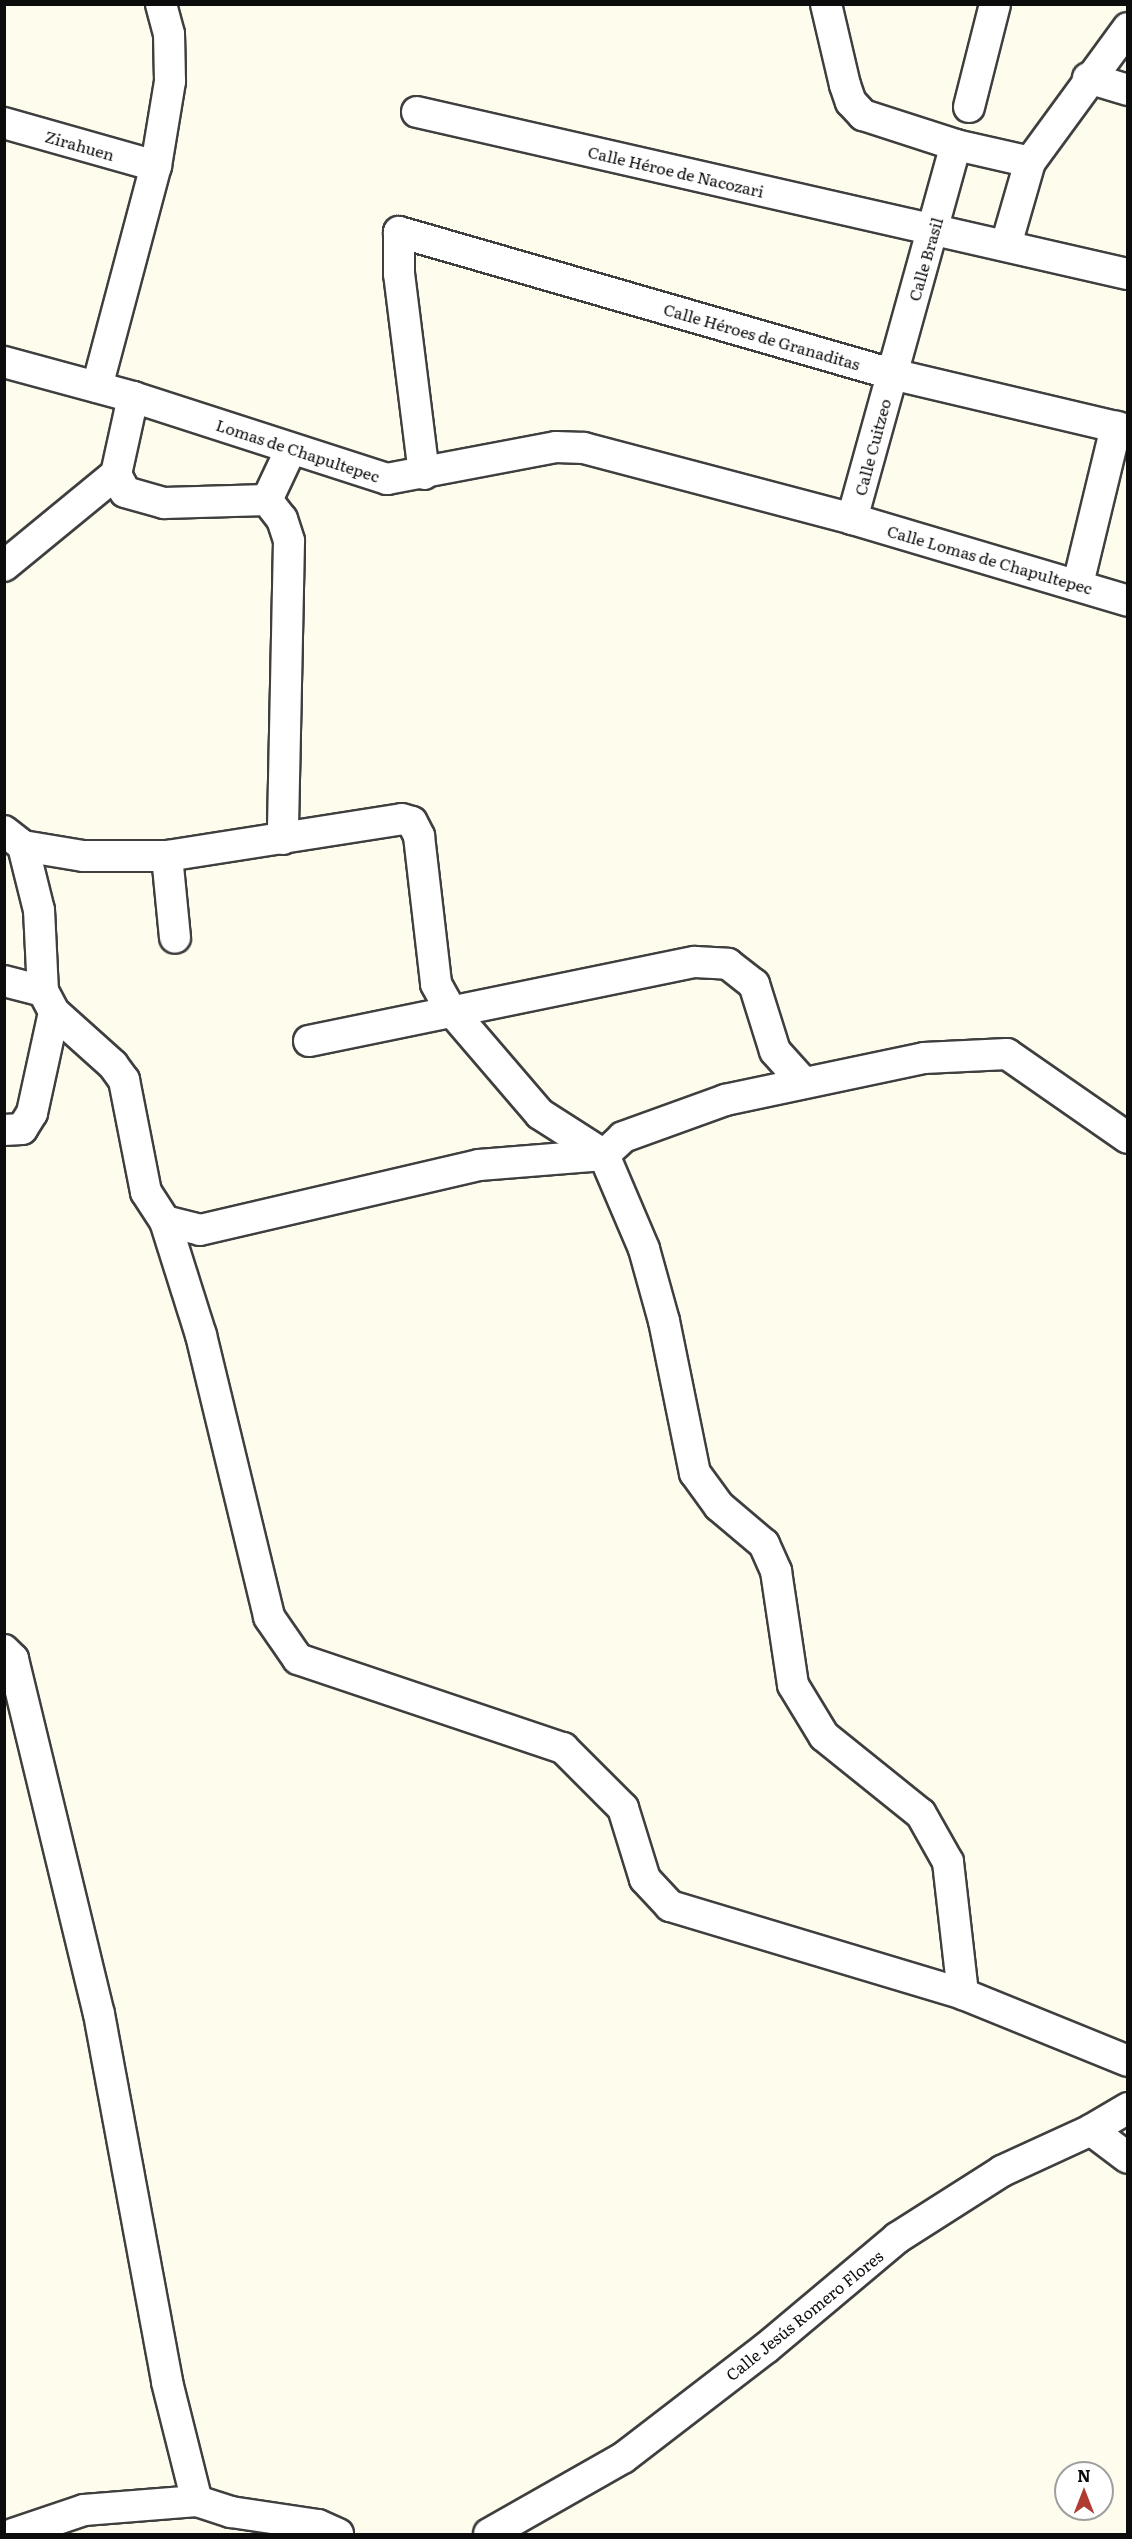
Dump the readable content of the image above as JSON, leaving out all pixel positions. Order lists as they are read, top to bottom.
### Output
{
  "streets": {
    "street": [
      "Zirahuen",
      "Calle Héroe de Nacozari",
      "Calle Brasil",
      "Calle Héroes de Granaditas",
      "Calle Cuitzeo",
      "Lomas de Chapultepec",
      "Calle Lomas de Chapultepec",
      "Calle Jesús Romero Flores"
    ]
  },
  "crossings": [
    ["Calle Héroe de Nacozari", "Calle Brasil"],
    ["Calle Brasil", "Calle Héroes de Granaditas"],
    ["Calle Brasil", "Calle Cuitzeo"],
    ["Calle Héroes de Granaditas", "Calle Cuitzeo"],
    ["Calle Héroes de Granaditas", "Lomas de Chapultepec"],
    ["Calle Cuitzeo", "Lomas de Chapultepec"],
    ["Calle Cuitzeo", "Calle Lomas de Chapultepec"],
    ["Lomas de Chapultepec", "Calle Lomas de Chapultepec"]
  ],
  "north": "top"
}
